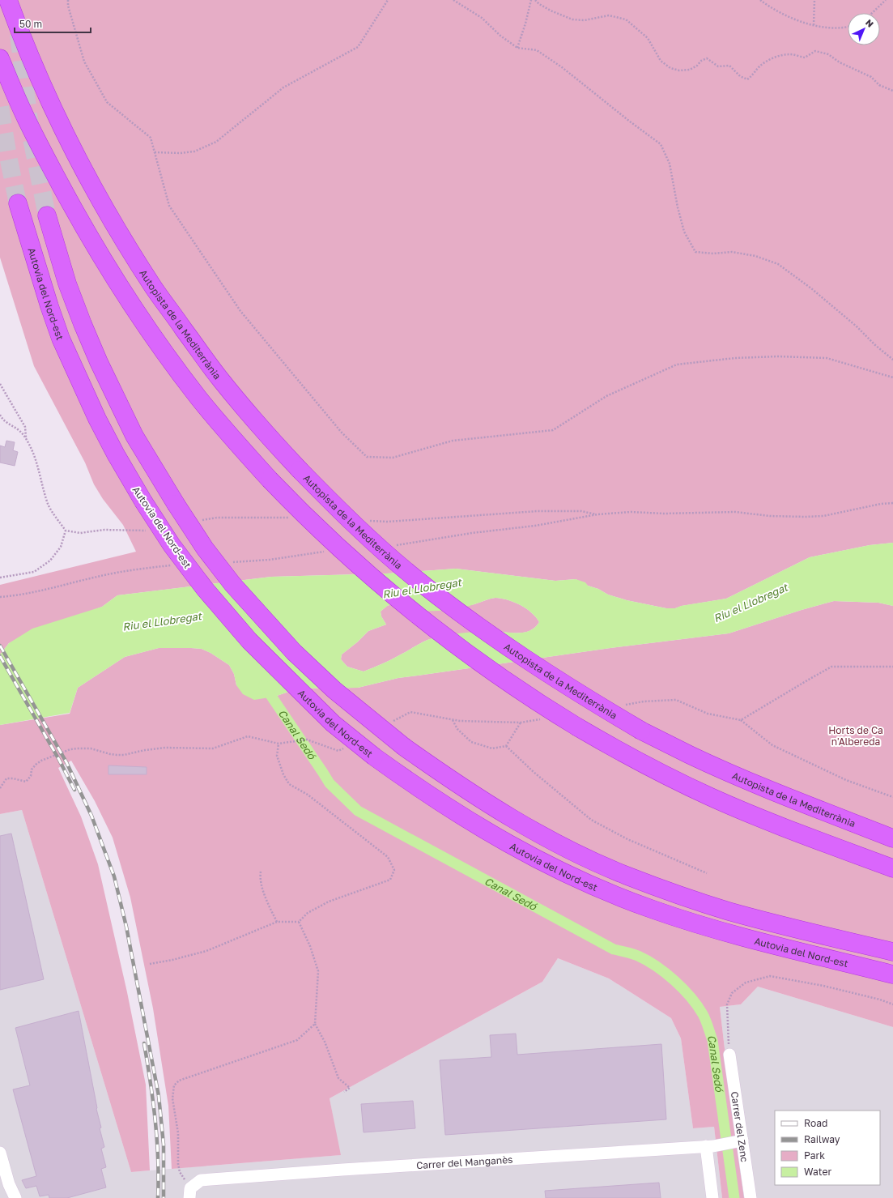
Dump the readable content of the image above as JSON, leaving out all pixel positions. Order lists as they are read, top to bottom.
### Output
{
  "streets": {
    "highway": ["Autovia del Nord-est", "Autopista de la Mediterrània"],
    "street": ["Carrer del Zenc", "Carrer del Manganès"]
  },
  "crossings": [
    ["Carrer del Zenc", "Carrer del Manganès"]
  ],
  "water": ["Riu el Llobregat", "Canal Sedó"],
  "parks": ["Horts de Ca n'Albereda"],
  "legend": [
    "Road",
    "Railway",
    "Park",
    "Water"
  ],
  "scale_bar": "50 m",
  "north": "top right"
}
